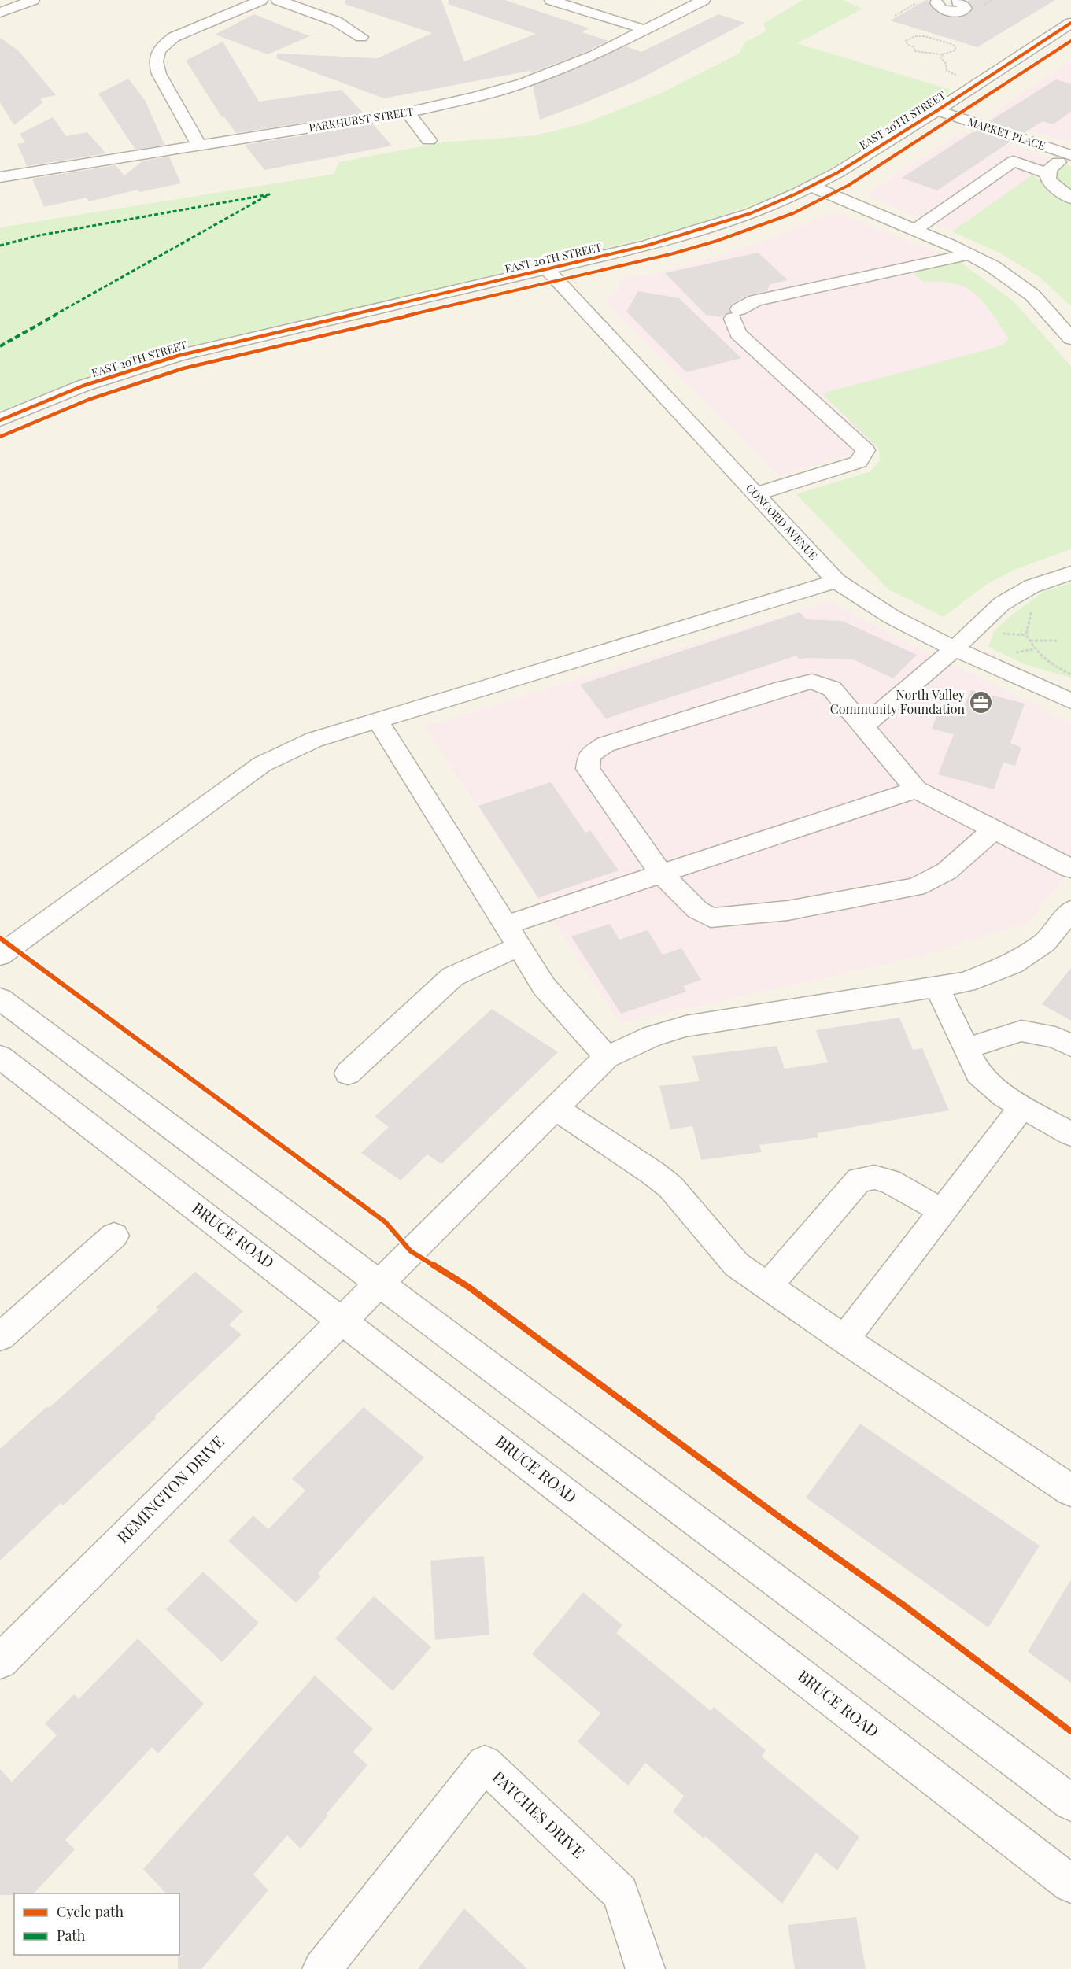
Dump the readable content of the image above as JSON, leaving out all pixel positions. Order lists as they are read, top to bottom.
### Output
{
  "streets": {
    "street": [
      "PARKHURST STREET",
      "EAST 20TH STREET",
      "MARKET PLACE",
      "CONCORD AVENUE",
      "BRUCE ROAD",
      "REMINGTON DRIVE",
      "PATCHES DRIVE"
    ]
  },
  "crossings": [
    ["EAST 20TH STREET", "MARKET PLACE"],
    ["EAST 20TH STREET", "CONCORD AVENUE"],
    ["BRUCE ROAD", "REMINGTON DRIVE"]
  ],
  "places": {
    "office": ["North Valley Community Foundation"]
  },
  "legend": ["Cycle path", "Path"]
}
